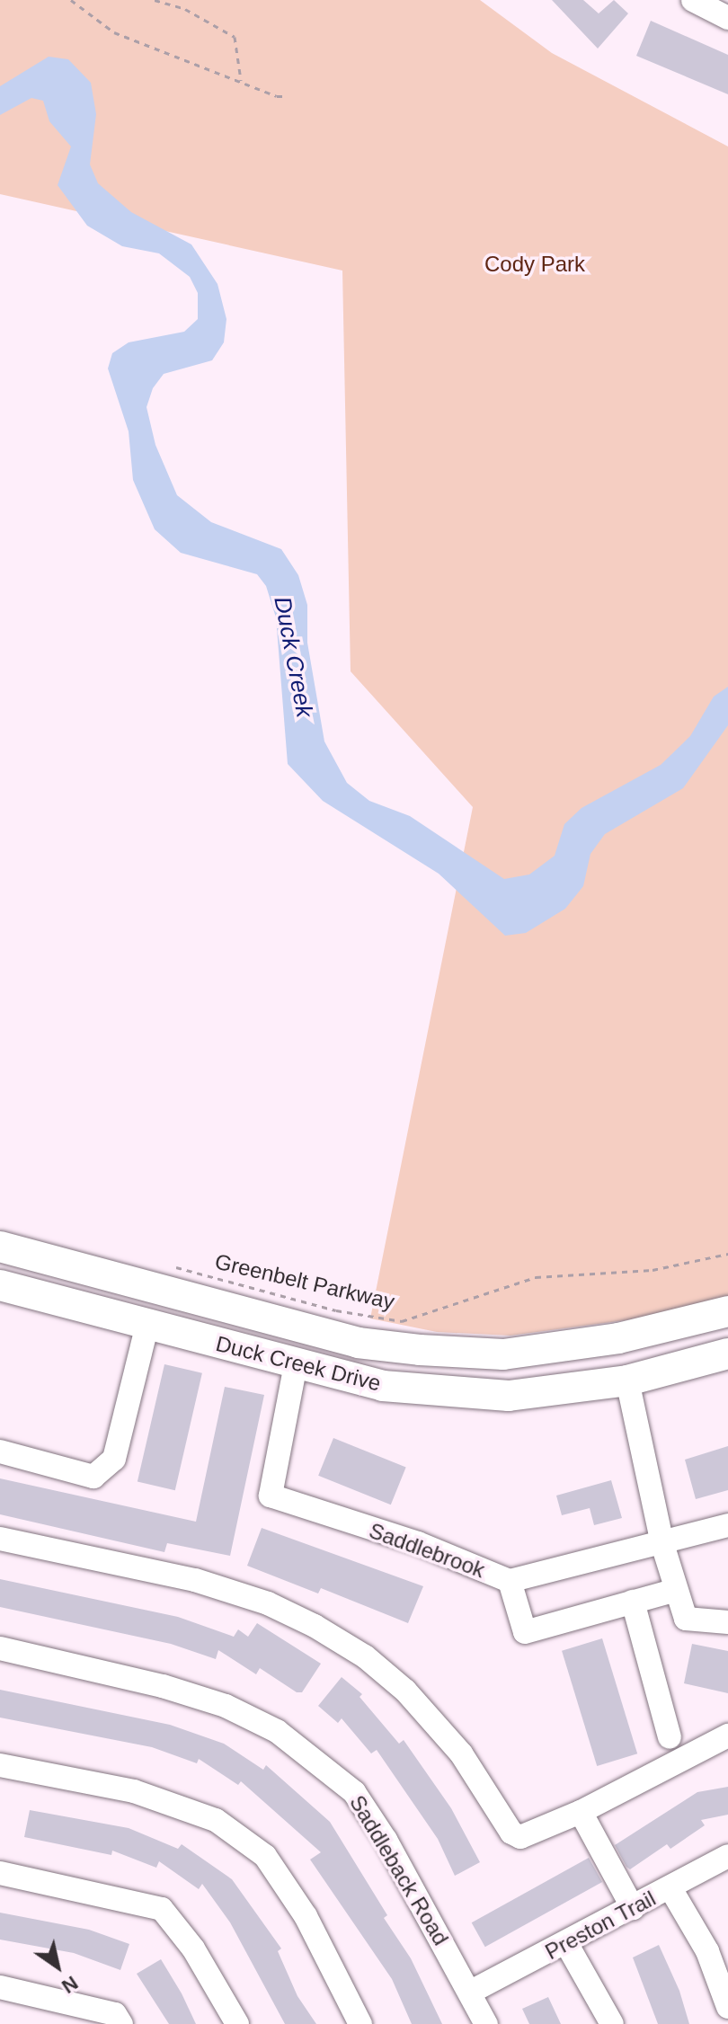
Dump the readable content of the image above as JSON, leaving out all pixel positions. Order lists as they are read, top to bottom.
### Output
{
  "streets": {
    "main road": ["Duck Creek Drive"],
    "street": ["Saddlebrook", "Saddleback Road", "Preston Trail"],
    "path": ["Greenbelt Parkway"]
  },
  "crossings": [
    ["Duck Creek Drive", "Saddlebrook"],
    ["Saddleback Road", "Preston Trail"]
  ],
  "water": ["Duck Creek"],
  "parks": ["Cody Park"],
  "north": "bottom right"
}
